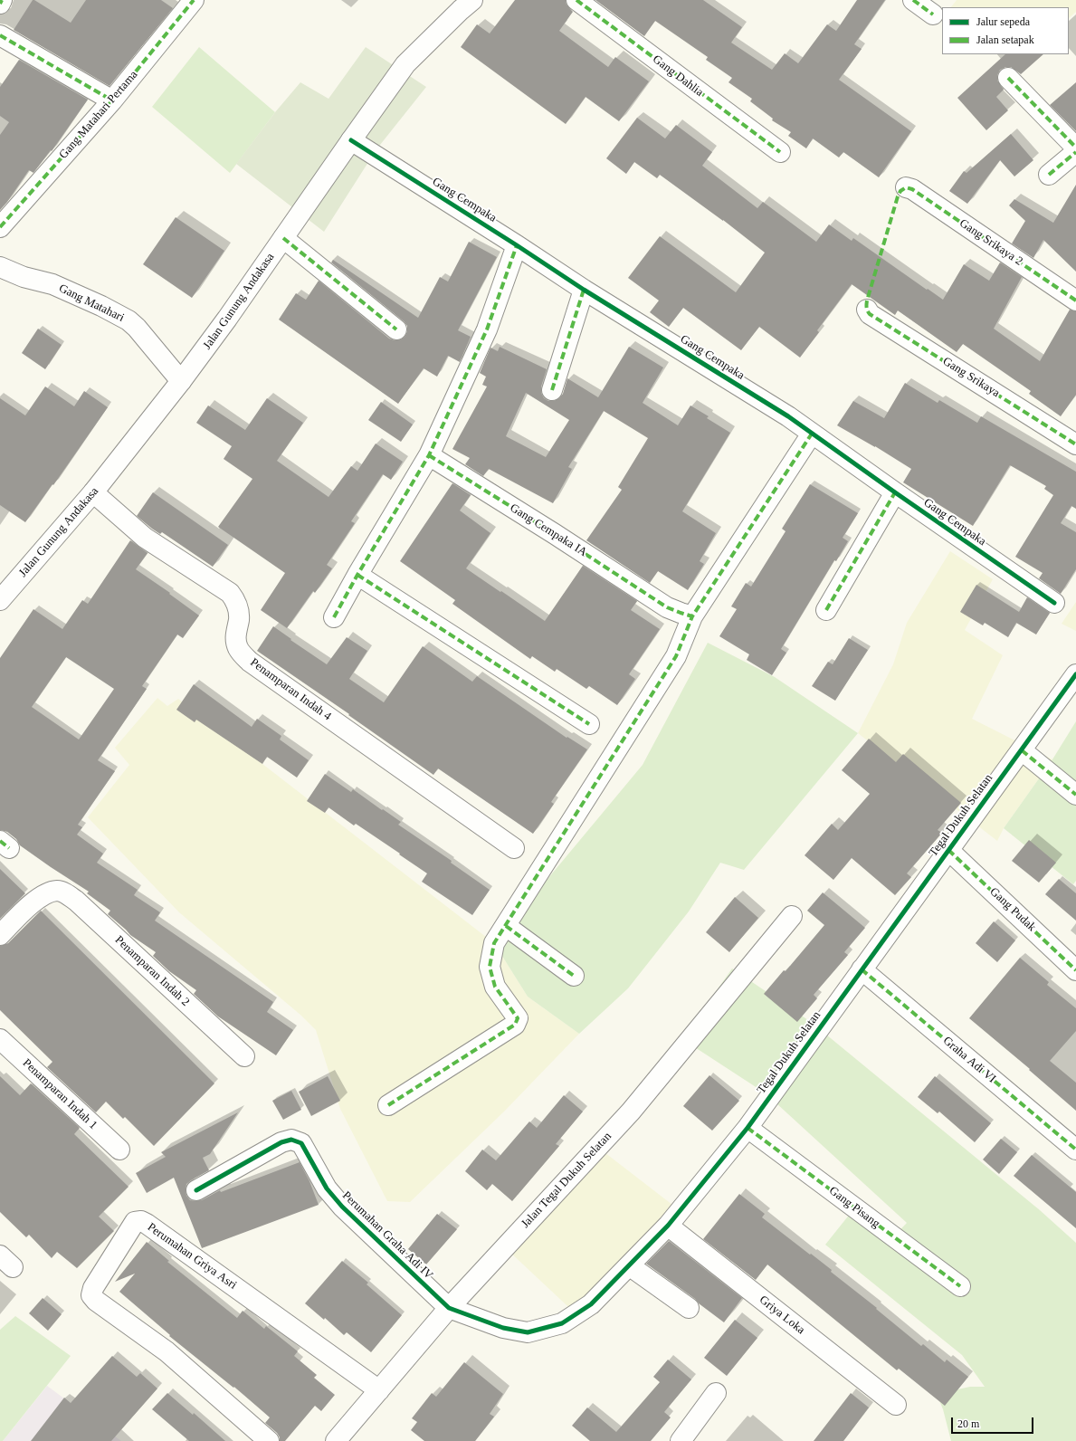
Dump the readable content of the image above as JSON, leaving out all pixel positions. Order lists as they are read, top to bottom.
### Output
{
  "streets": {
    "street": [
      "Gang Dahlia",
      "Gang Matahari Pertama",
      "Gang Cempaka",
      "Gang Srikaya 2",
      "Jalan Gunung Andakasa",
      "Gang Matahari",
      "Gang Srikaya",
      "Gang Cempaka IA",
      "Penamparan Indah 4",
      "Tegal Dukuh Selatan",
      "Gang Pudak",
      "Penamparan Indah 2",
      "Graha Adi VI",
      "Penamparan Indah 1",
      "Jalan Tegal Dukuh Selatan",
      "Gang Pisang",
      "Perumahan Graha Adi IV",
      "Perumahan Griya Asri",
      "Griya Loka"
    ]
  },
  "crossings": [
    ["Gang Cempaka", "Jalan Gunung Andakasa"],
    ["Jalan Gunung Andakasa", "Gang Matahari"],
    ["Jalan Gunung Andakasa", "Penamparan Indah 4"],
    ["Tegal Dukuh Selatan", "Gang Pudak"],
    ["Tegal Dukuh Selatan", "Graha Adi VI"],
    ["Tegal Dukuh Selatan", "Jalan Tegal Dukuh Selatan"],
    ["Tegal Dukuh Selatan", "Gang Pisang"],
    ["Tegal Dukuh Selatan", "Perumahan Graha Adi IV"],
    ["Tegal Dukuh Selatan", "Griya Loka"],
    ["Jalan Tegal Dukuh Selatan", "Perumahan Graha Adi IV"],
    ["Jalan Tegal Dukuh Selatan", "Perumahan Griya Asri"]
  ],
  "legend": ["Jalur sepeda", "Jalan setapak"],
  "scale_bar": "20 m"
}
